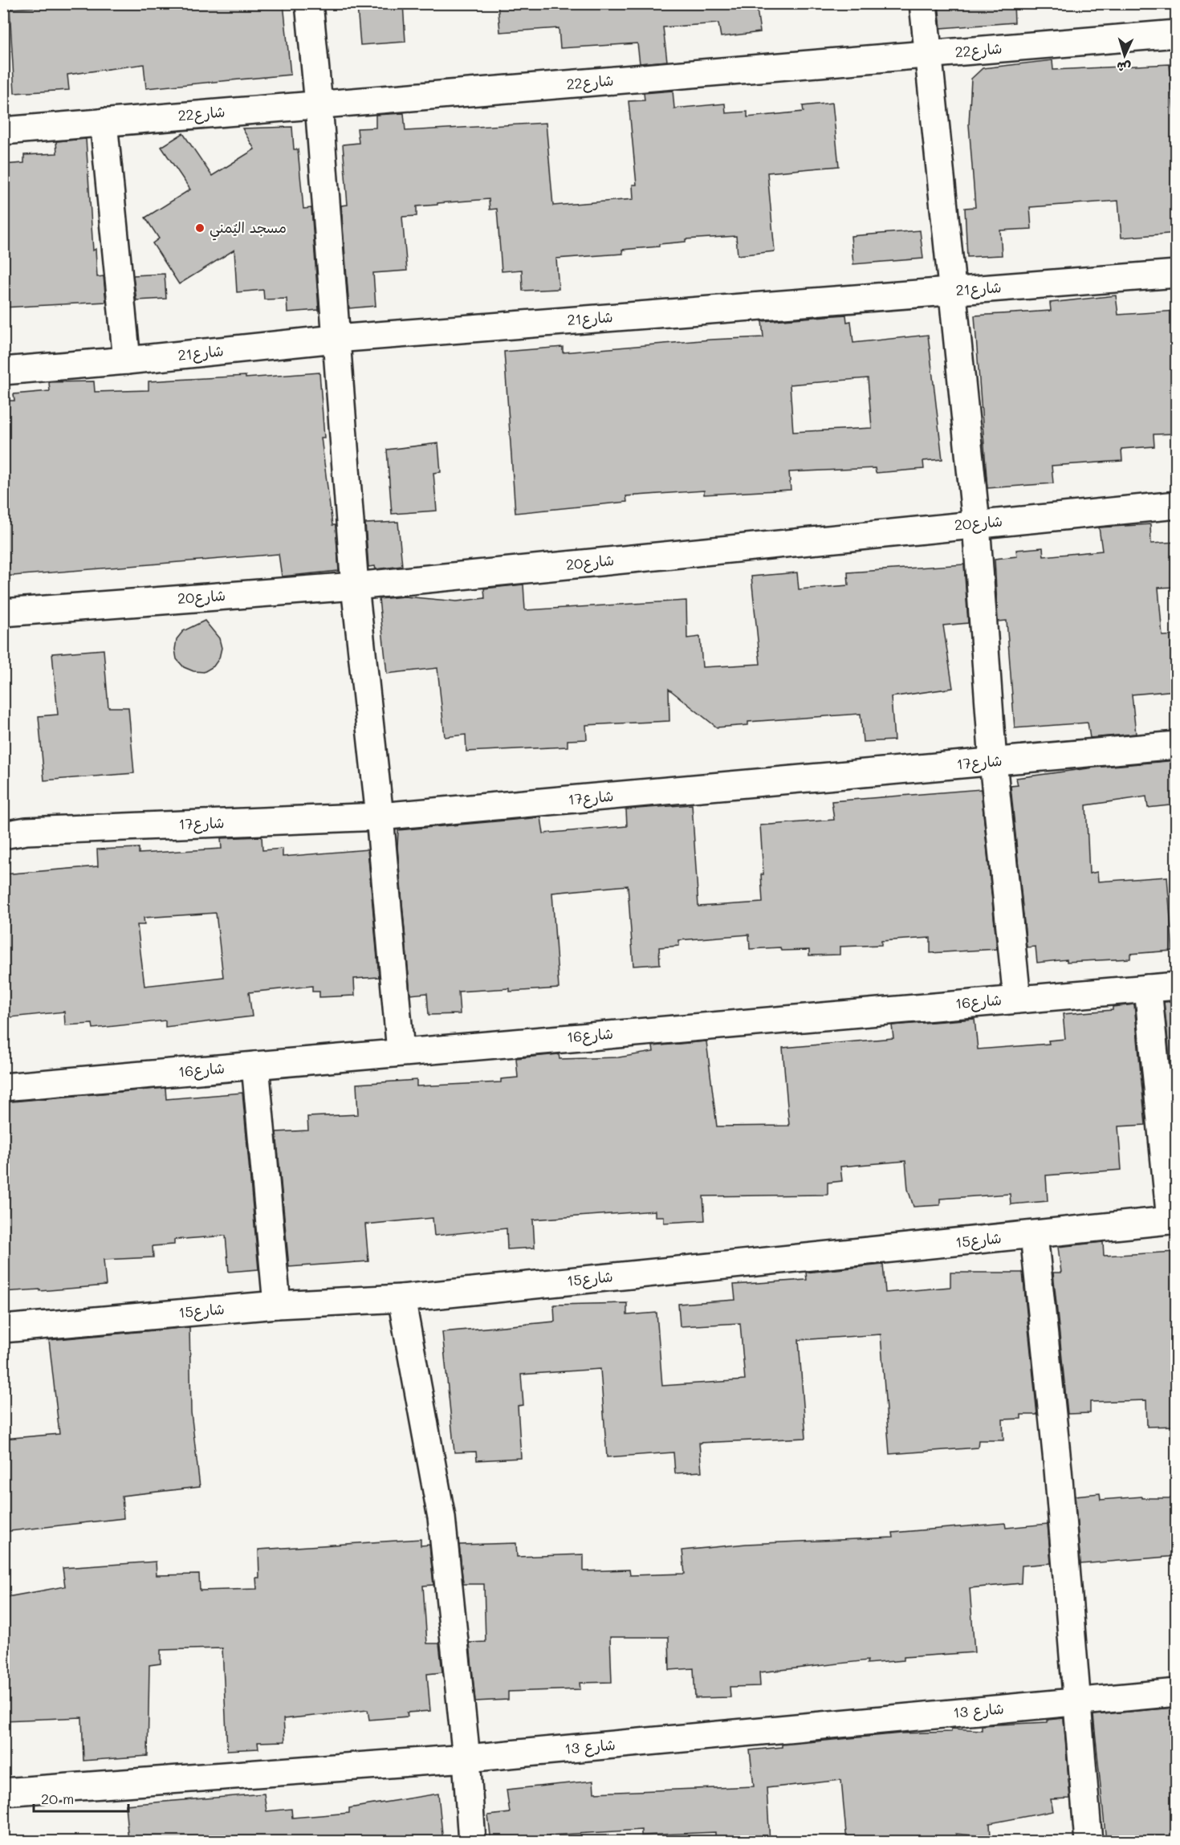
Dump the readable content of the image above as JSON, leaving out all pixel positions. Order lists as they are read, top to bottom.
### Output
{
  "streets": {
    "street": [
      "شارع22",
      "شارع21",
      "شارع20",
      "شارع17",
      "شارع16",
      "شارع15",
      "شارع 13"
    ]
  },
  "places": ["مسجد اليُمني"],
  "scale_bar": "20 m",
  "north": "bottom"
}
